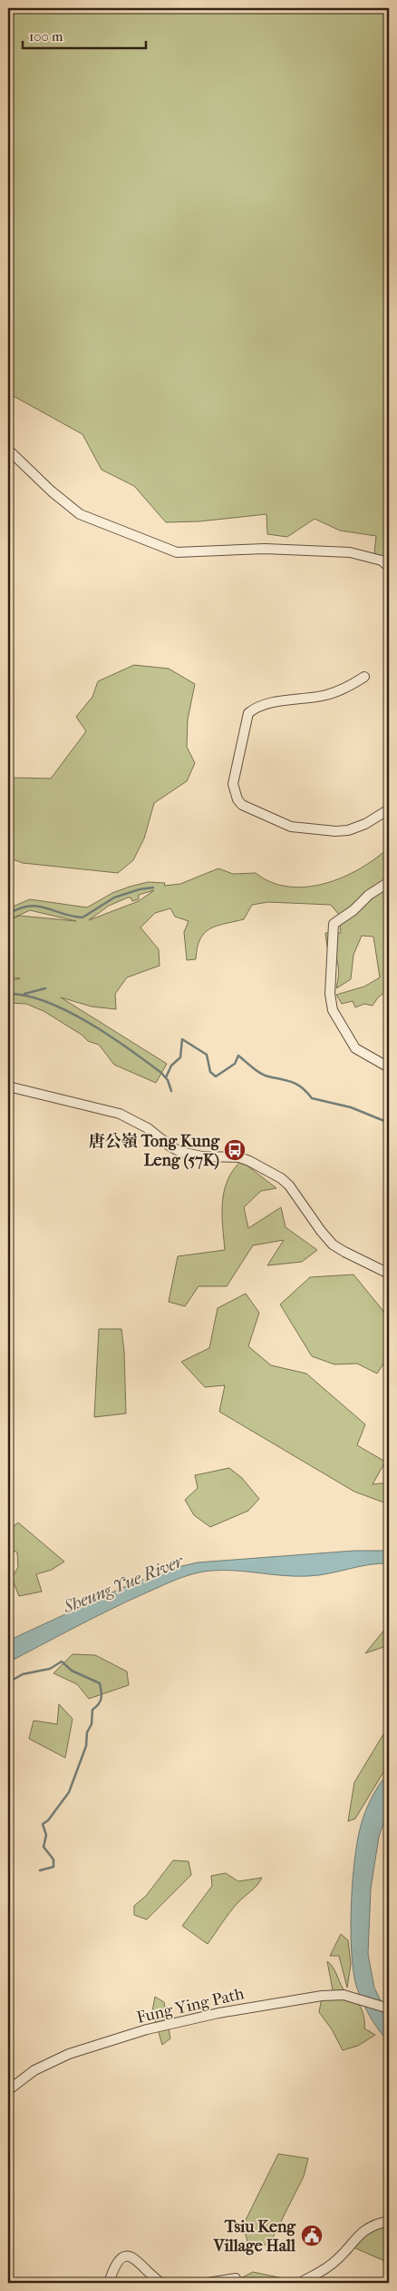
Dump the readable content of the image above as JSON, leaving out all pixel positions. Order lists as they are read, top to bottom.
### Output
{
  "streets": {
    "street": ["Fung Ying Path"]
  },
  "water": ["Sheung Yue River"],
  "places": {
    "bus stop": ["唐公嶺 Tong Kung Leng (57K)"],
    "public building": ["Tsiu Keng Village Hall"]
  },
  "scale_bar": "100 m"
}
